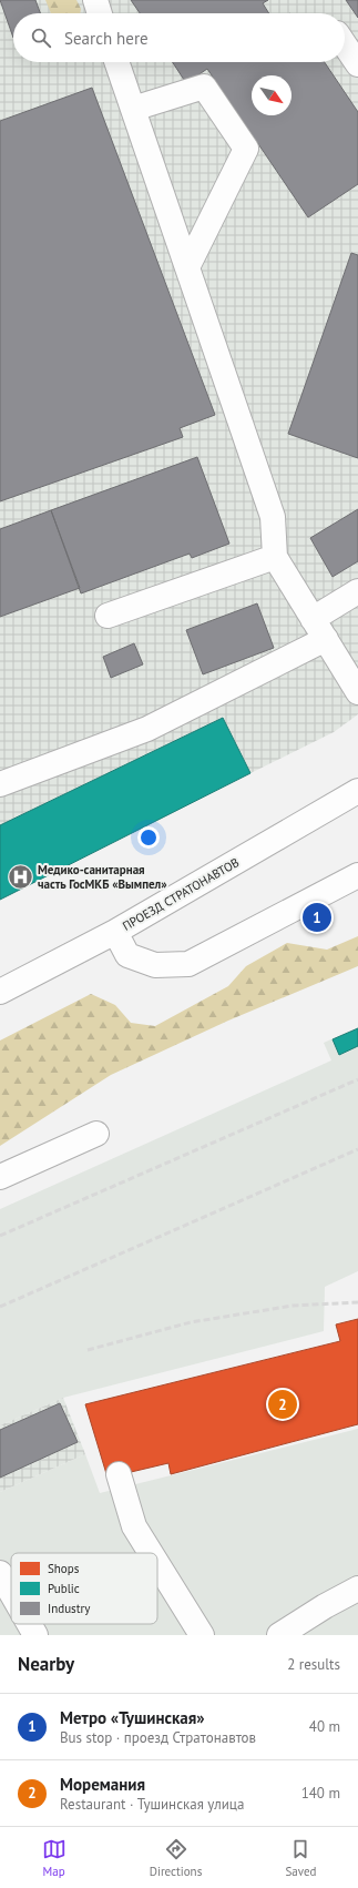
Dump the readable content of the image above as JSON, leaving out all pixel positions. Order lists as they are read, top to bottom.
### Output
{
  "streets": {
    "street": ["ПРОЕЗД СТРАТОНАВТОВ"]
  },
  "places": {
    "hospital": ["Медико-санитарная часть ГосМКБ «Вымпел»"]
  },
  "legend": ["Shops", "Public", "Industry"],
  "north": "bottom right",
  "page": {
    "search": "Search here",
    "pins": ["1", "2"],
    "heading": ["Nearby", "2 results"],
    "list": [
      {
        "mark": "1",
        "name": "Метро «Тушинская»",
        "note": "Bus stop · проезд Стратонавтов",
        "value": "40 m"
      },
      {
        "mark": "2",
        "name": "Моремания",
        "note": "Restaurant · Тушинская улица",
        "value": "140 m"
      }
    ],
    "nav": ["Map", "Directions", "Saved"]
  }
}
